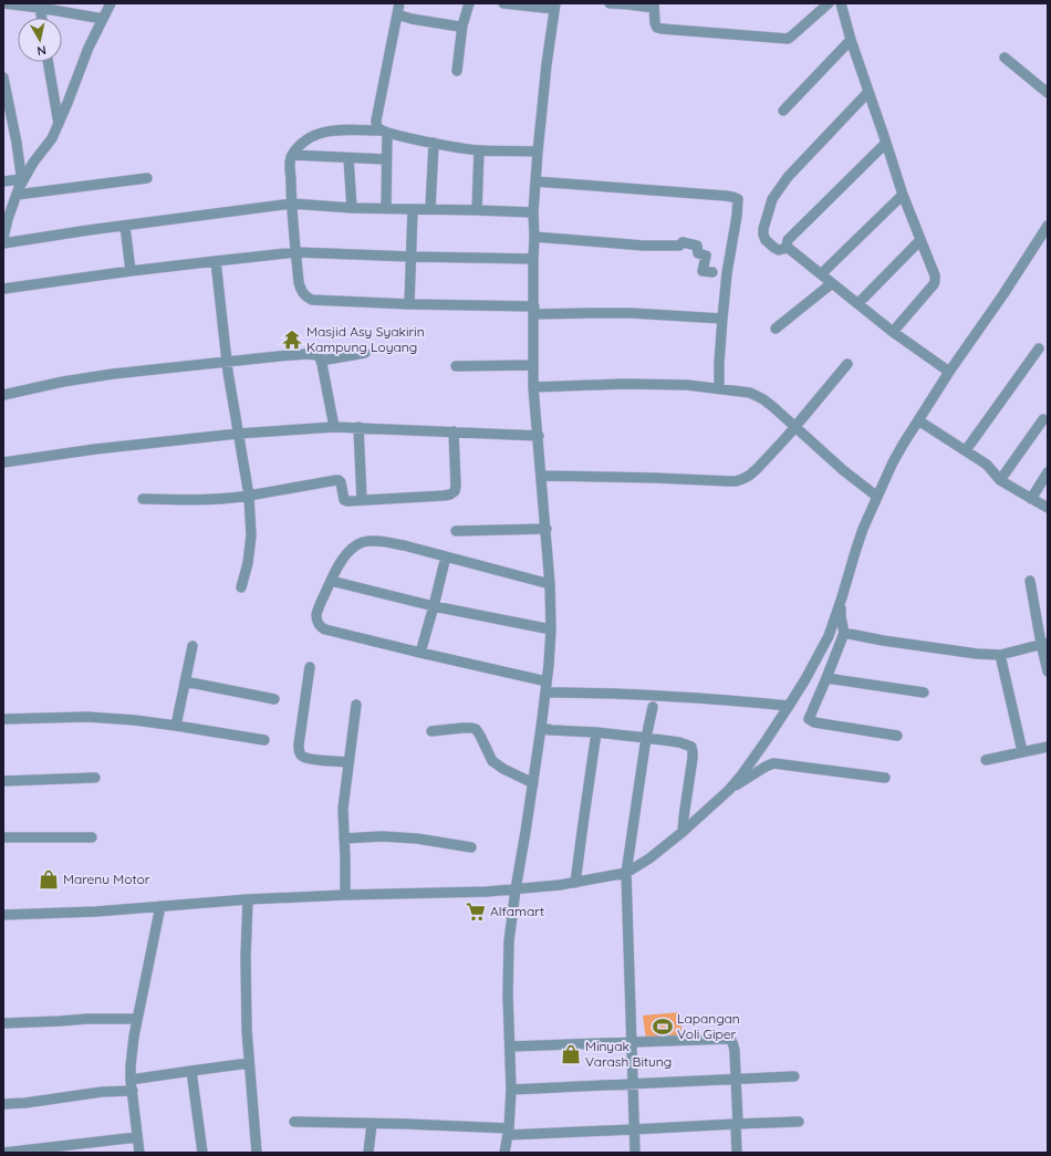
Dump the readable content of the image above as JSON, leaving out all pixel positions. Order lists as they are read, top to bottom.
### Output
{
  "places": {
    "temple": ["Masjid Asy Syakirin Kampung Loyang"],
    "shop": ["Marenu Motor", "Minyak Varash Bitung"],
    "supermarket": ["Alfamart"],
    "sports": ["Lapangan Voli Giper"]
  },
  "north": "bottom"
}
